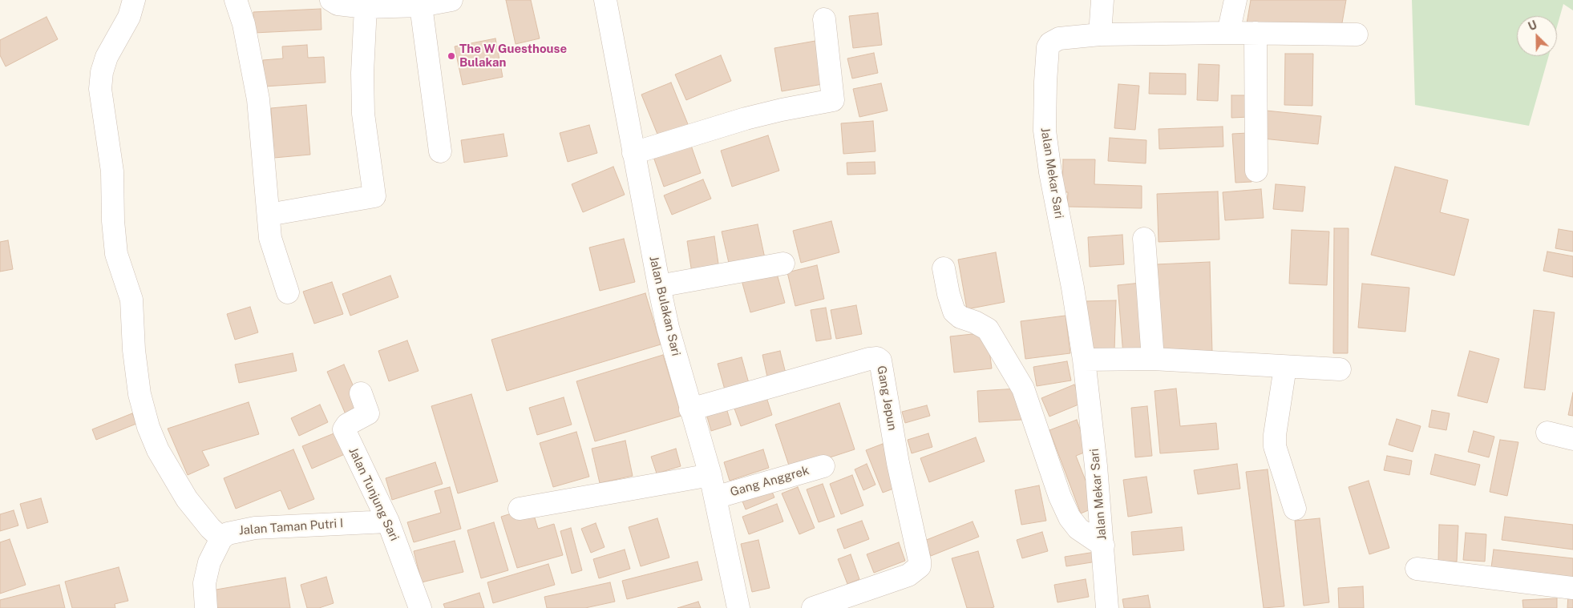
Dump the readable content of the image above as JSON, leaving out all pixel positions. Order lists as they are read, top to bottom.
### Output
{
  "streets": {
    "street": [
      "Jalan Mekar Sari",
      "Jalan Bulakan Sari",
      "Gang Jepun",
      "Gang Anggrek",
      "Jalan Tunjung Sari",
      "Jalan Taman Putri I"
    ]
  },
  "crossings": [
    ["Jalan Bulakan Sari", "Gang Jepun"],
    ["Jalan Bulakan Sari", "Gang Anggrek"],
    ["Jalan Tunjung Sari", "Jalan Taman Putri I"]
  ],
  "places": ["The W Guesthouse Bulakan"],
  "north": "top left"
}
